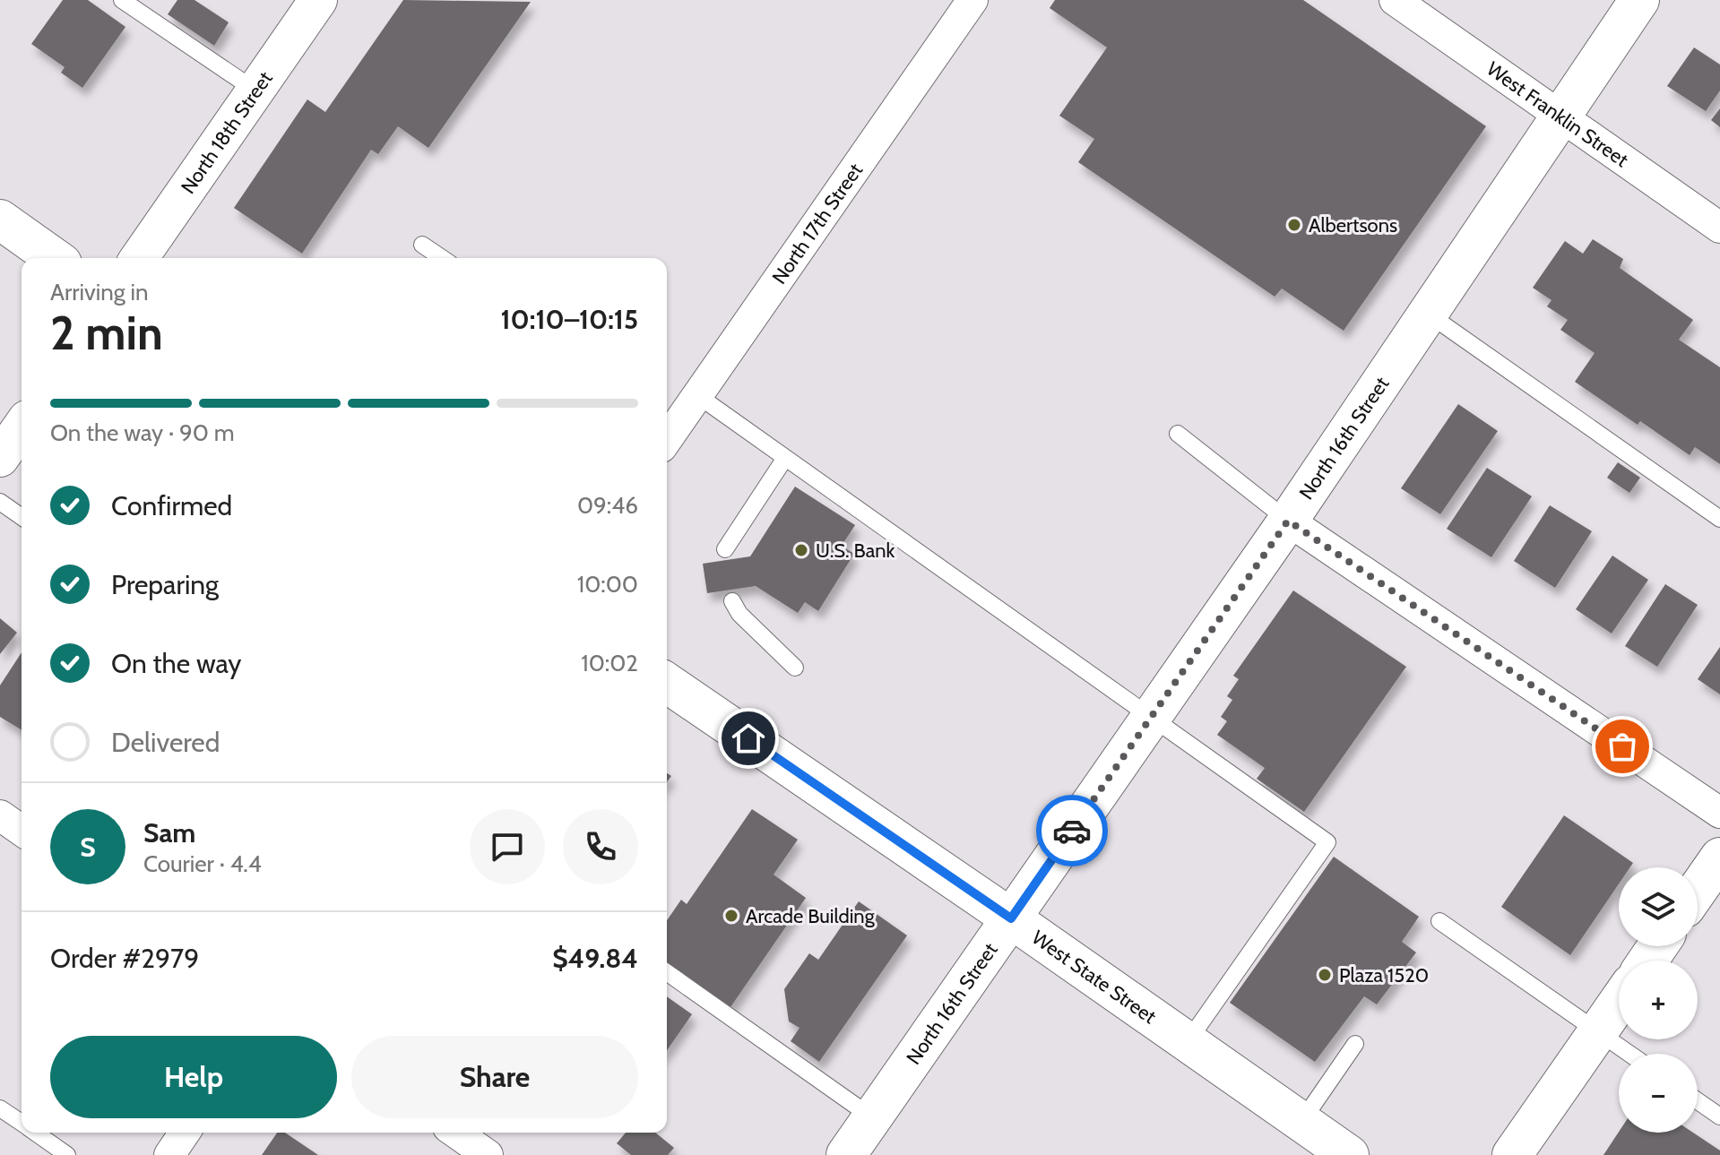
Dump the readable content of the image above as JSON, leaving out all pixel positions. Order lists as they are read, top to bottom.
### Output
{
  "streets": {
    "main road": ["North 16th Street", "West State Street"],
    "street": ["West Franklin Street", "North 18th Street", "North 17th Street"]
  },
  "crossings": [
    ["West Franklin Street", "North 16th Street"],
    ["North 16th Street", "West State Street"]
  ],
  "places": [
    "Albertsons",
    "U.S. Bank",
    "Arcade Building",
    "Plaza 1520"
  ],
  "page": {
    "heading": ["2 min", "Arriving in", "10:10–10:15"],
    "panel": [
      "Sam",
      "Courier · 4.4",
      "Order #2979",
      "$49.84"
    ],
    "bar": "On the way · 90 m",
    "list": [
      ["Confirmed", "09:46"],
      ["Preparing", "10:00"],
      ["On the way", "10:02"],
      "Delivered"
    ],
    "round": "S",
    "map_buttons": ["+", "−"],
    "buttons": ["Help", "Share"]
  }
}
